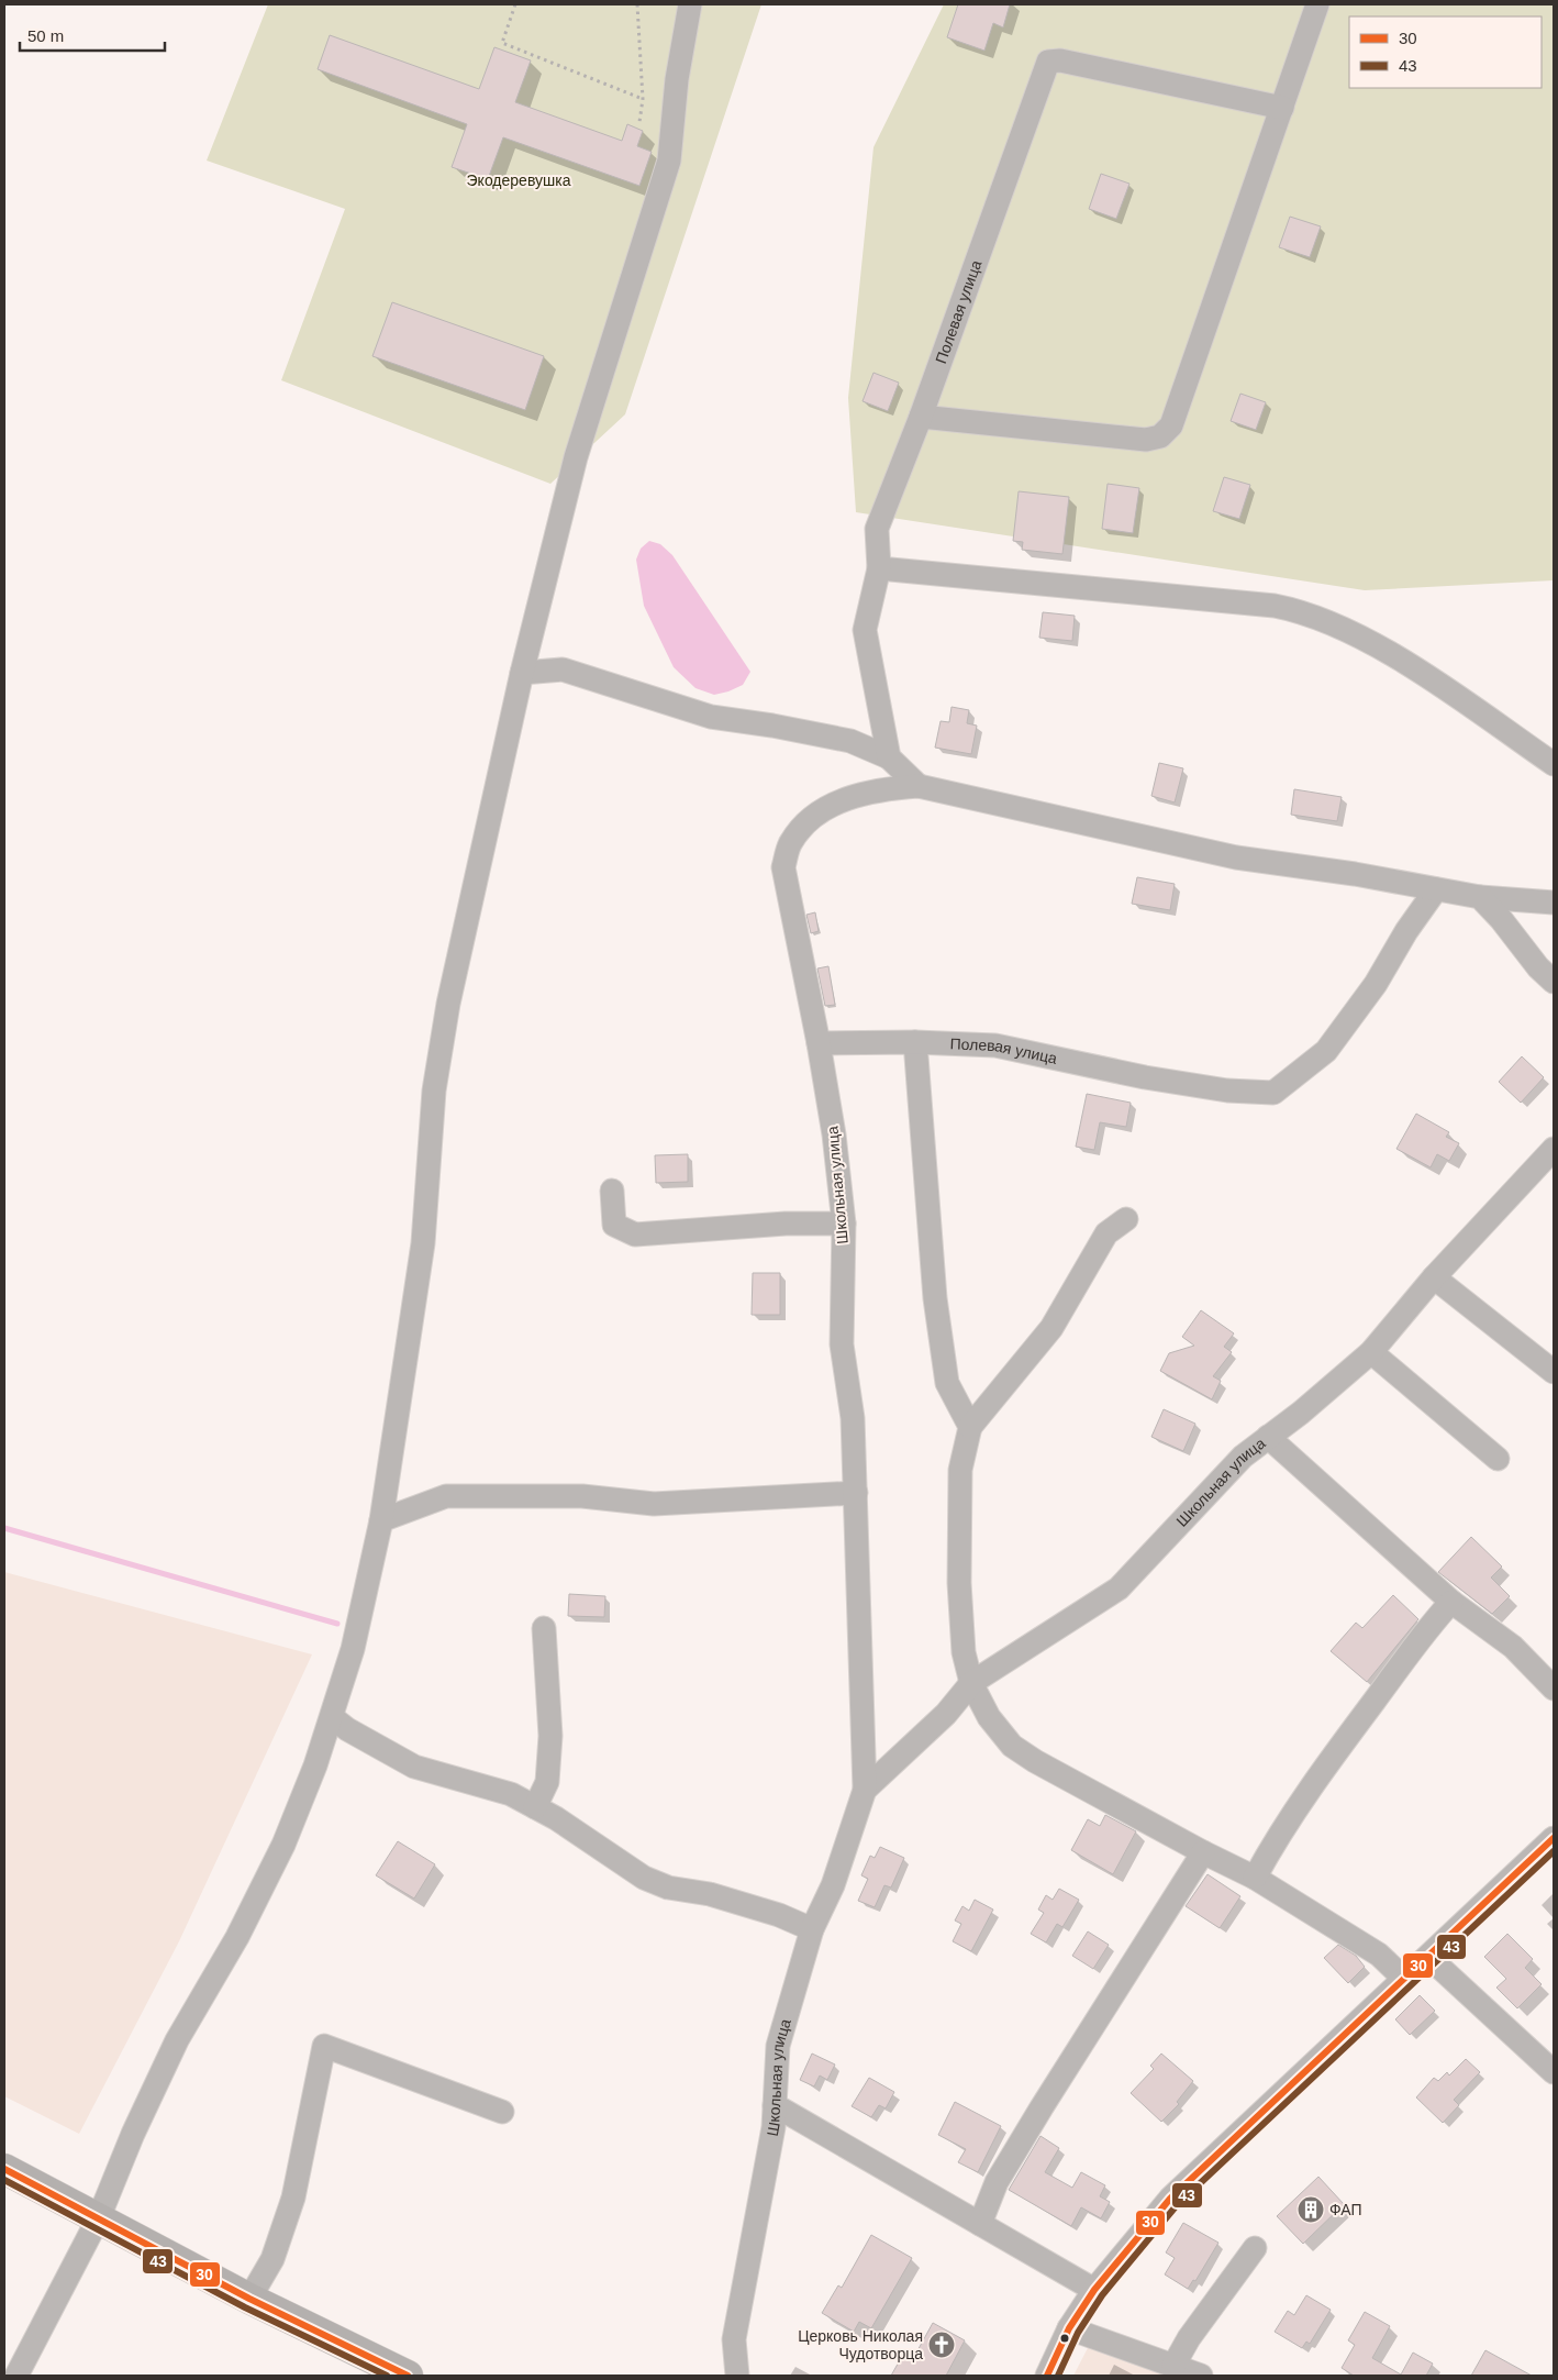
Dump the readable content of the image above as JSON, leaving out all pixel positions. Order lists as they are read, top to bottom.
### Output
{
  "streets": {
    "street": ["Полевая улица", "Школьная улица"]
  },
  "crossings": [
    ["Полевая улица", "Школьная улица"]
  ],
  "parks": ["Экодеревушка"],
  "places": {
    "building": ["ФАП"],
    "church": ["Церковь Николая Чудотворца"]
  },
  "lines": ["transit line 30", "transit line 43"],
  "legend": ["30", "43"],
  "scale_bar": "50 m"
}
